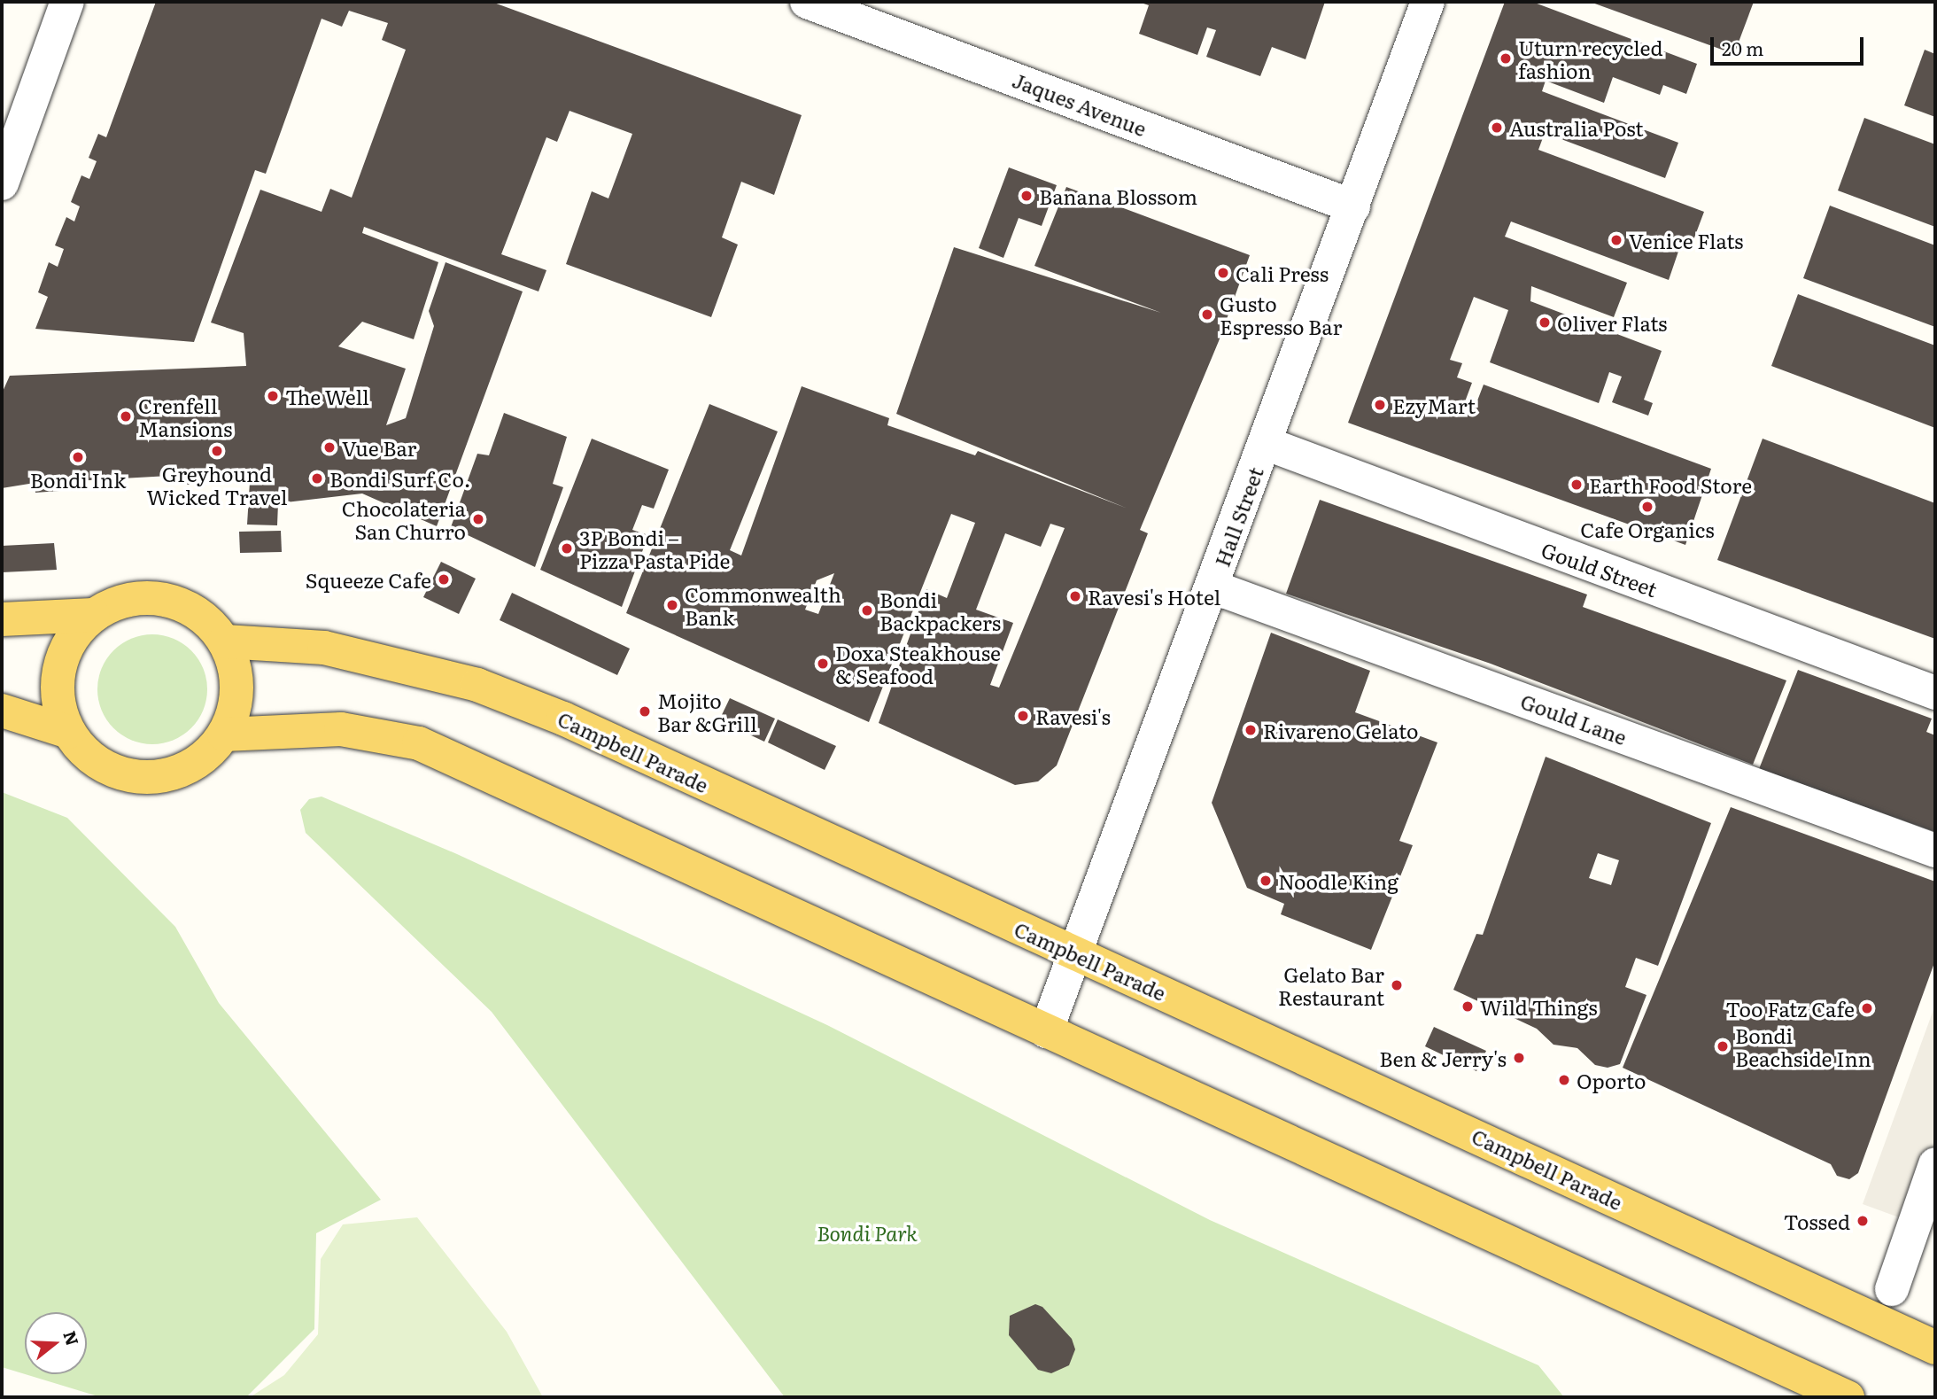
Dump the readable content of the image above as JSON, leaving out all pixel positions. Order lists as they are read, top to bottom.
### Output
{
  "streets": {
    "main road": ["Campbell Parade"],
    "street": [
      "Jaques Avenue",
      "Hall Street",
      "Gould Street",
      "Gould Lane"
    ]
  },
  "crossings": [
    ["Jaques Avenue", "Hall Street"],
    ["Hall Street", "Gould Street"],
    ["Hall Street", "Gould Lane"],
    ["Hall Street", "Campbell Parade"]
  ],
  "parks": ["Bondi Park"],
  "places": [
    "Uturn recycled fashion",
    "Australia Post",
    "Banana Blossom",
    "Venice Flats",
    "Cali Press",
    "Gusto Espresso Bar",
    "Oliver Flats",
    "The Well",
    "EzyMart",
    "Crenfell Mansions",
    "Vue Bar",
    "Greyhound Wicked Travel",
    "Bondi Ink",
    "Bondi Surf Co.",
    "Earth Food Store",
    "Cafe Organics",
    "Chocolateria San Churro",
    "3P Bondi – Pizza Pasta Pide",
    "Squeeze Cafe",
    "Ravesi's Hotel",
    "Commonwealth Bank",
    "Bondi Backpackers",
    "Doxa Steakhouse & Seafood",
    "Mojito Bar &Grill",
    "Ravesi's",
    "Rivareno Gelato",
    "Noodle King",
    "Gelato Bar Restaurant",
    "Wild Things",
    "Too Fatz Cafe",
    "Bondi Beachside Inn",
    "Ben & Jerry's",
    "Oporto",
    "Tossed"
  ],
  "scale_bar": "20 m",
  "north": "right"
}
